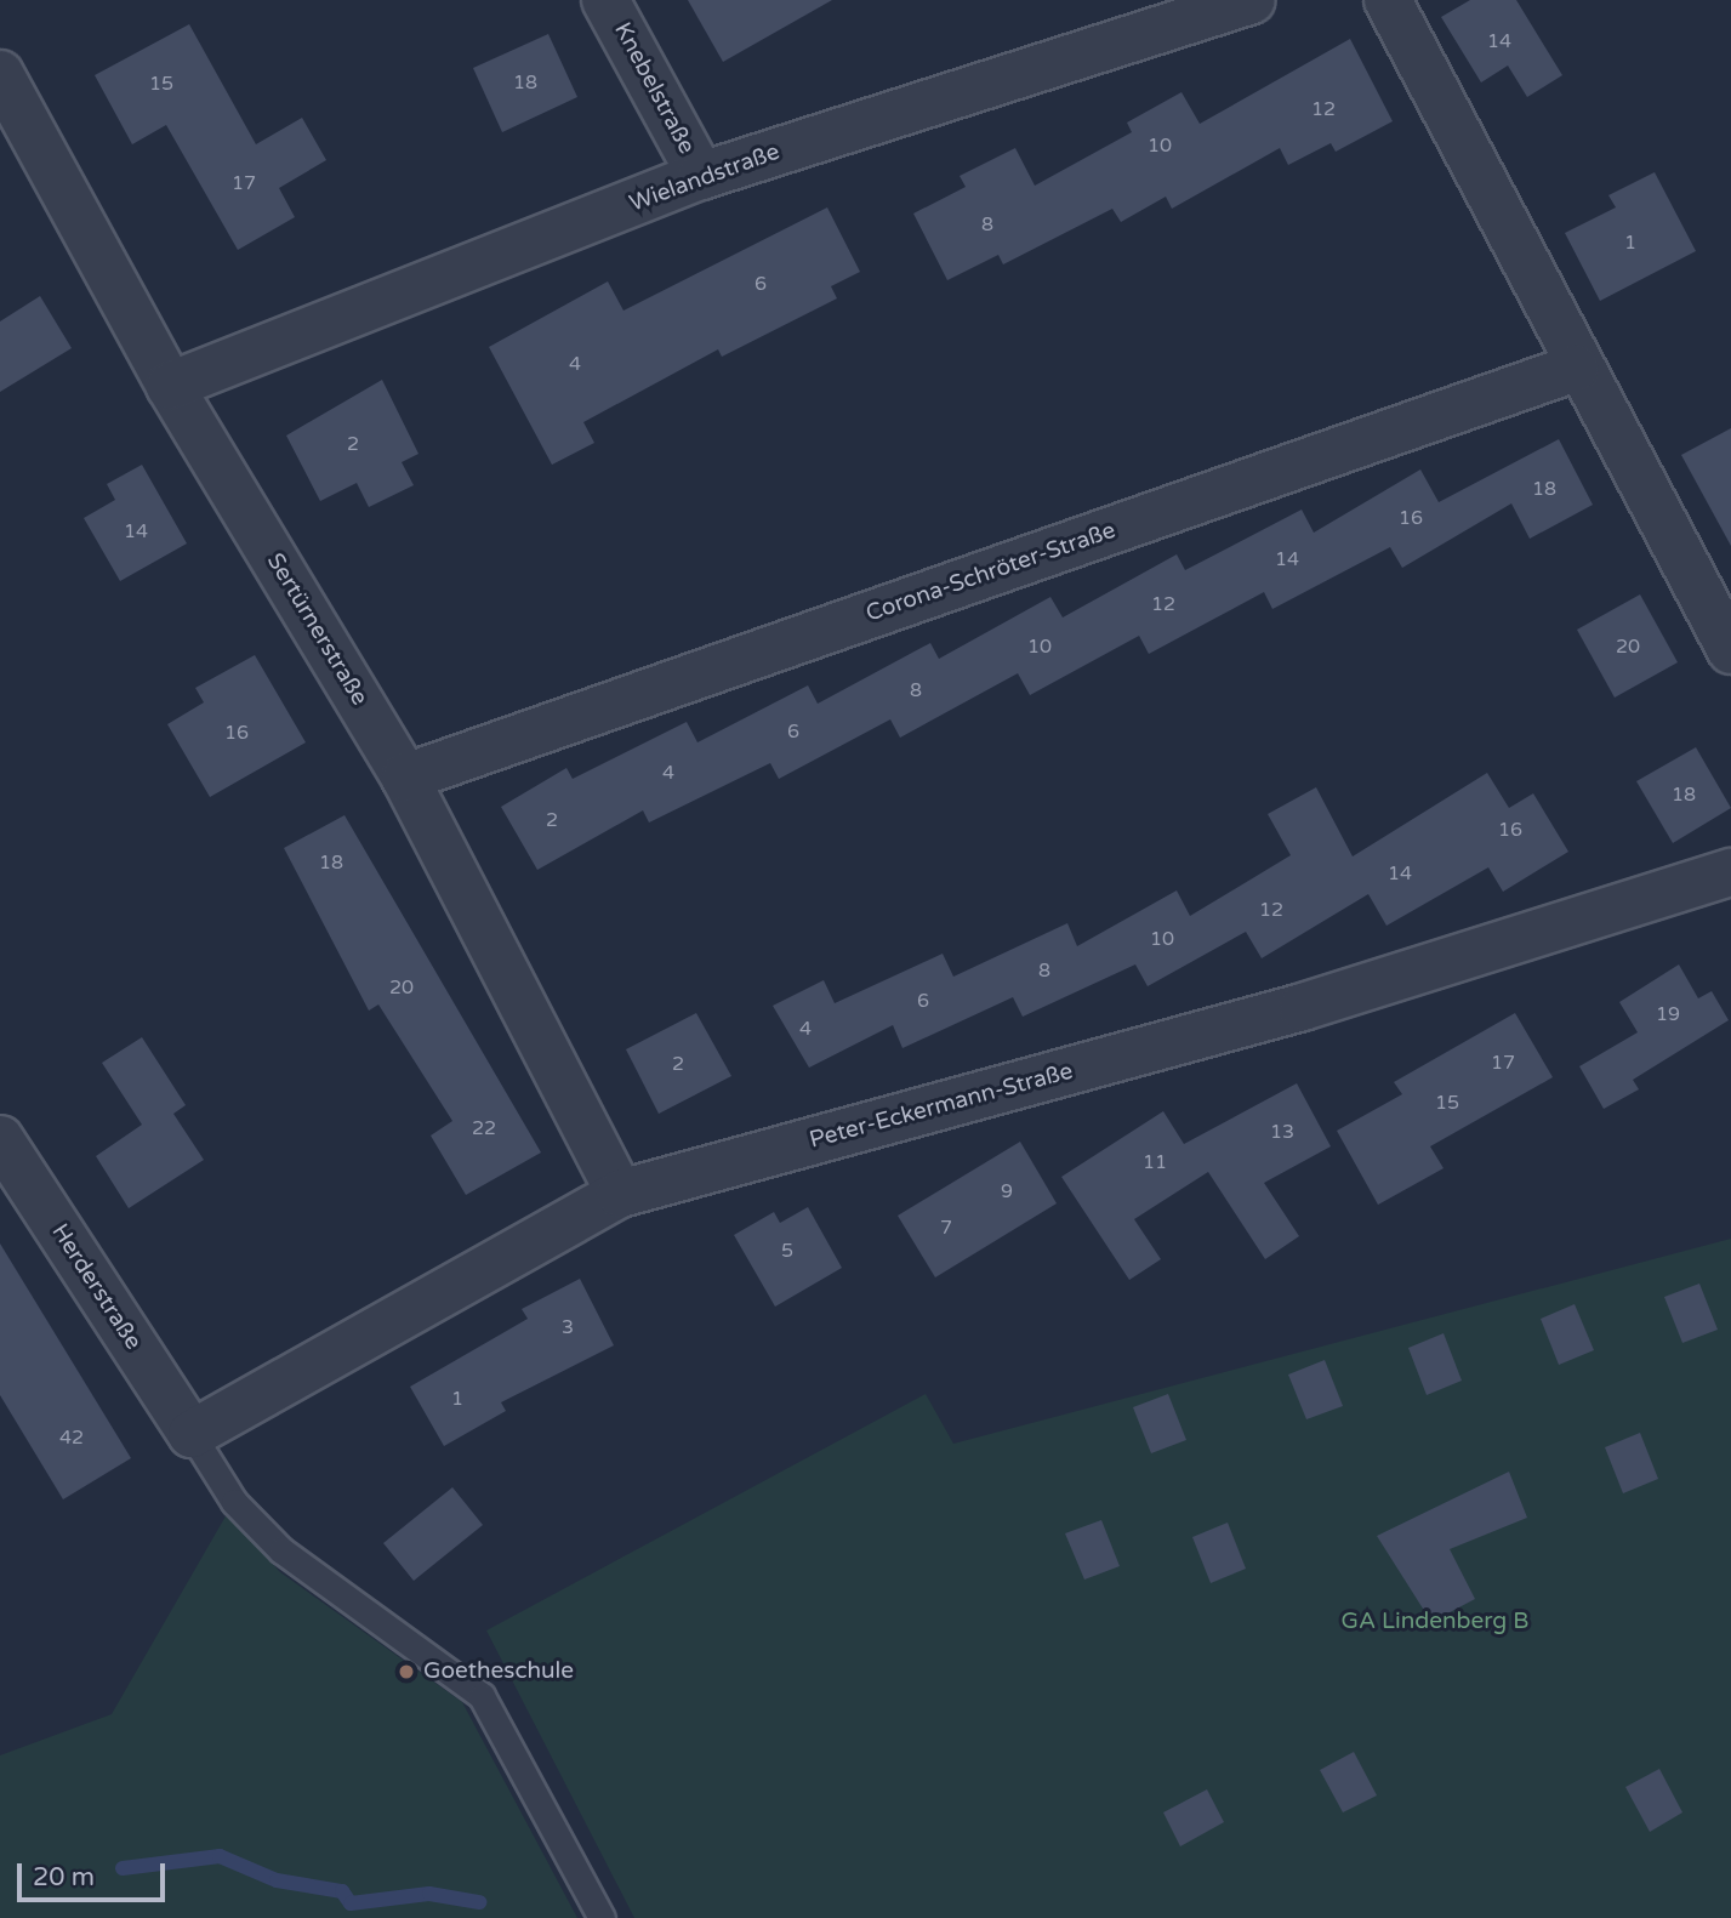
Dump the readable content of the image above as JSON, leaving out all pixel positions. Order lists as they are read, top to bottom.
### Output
{
  "streets": {
    "street": [
      "Knebelstraße",
      "Wielandstraße",
      "Corona-Schröter-Straße",
      "Sertürnerstraße",
      "Peter-Eckermann-Straße",
      "Herderstraße"
    ]
  },
  "crossings": [
    ["Knebelstraße", "Wielandstraße"],
    ["Wielandstraße", "Sertürnerstraße"],
    ["Corona-Schröter-Straße", "Sertürnerstraße"],
    ["Sertürnerstraße", "Peter-Eckermann-Straße"],
    ["Peter-Eckermann-Straße", "Herderstraße"]
  ],
  "parks": ["GA Lindenberg B"],
  "places": ["Goetheschule"],
  "house_numbers": [
    "14",
    "18",
    "15",
    "12",
    "10",
    "17",
    "8",
    "1",
    "6",
    "4",
    "2",
    "18",
    "16",
    "14",
    "14",
    "12",
    "10",
    "20",
    "8",
    "6",
    "16",
    "4",
    "18",
    "2",
    "16",
    "18",
    "14",
    "12",
    "10",
    "8",
    "20",
    "6",
    "19",
    "4",
    "17",
    "2",
    "15",
    "22",
    "13",
    "11",
    "9",
    "7",
    "5",
    "3",
    "1",
    "42"
  ],
  "scale_bar": "20 m"
}
